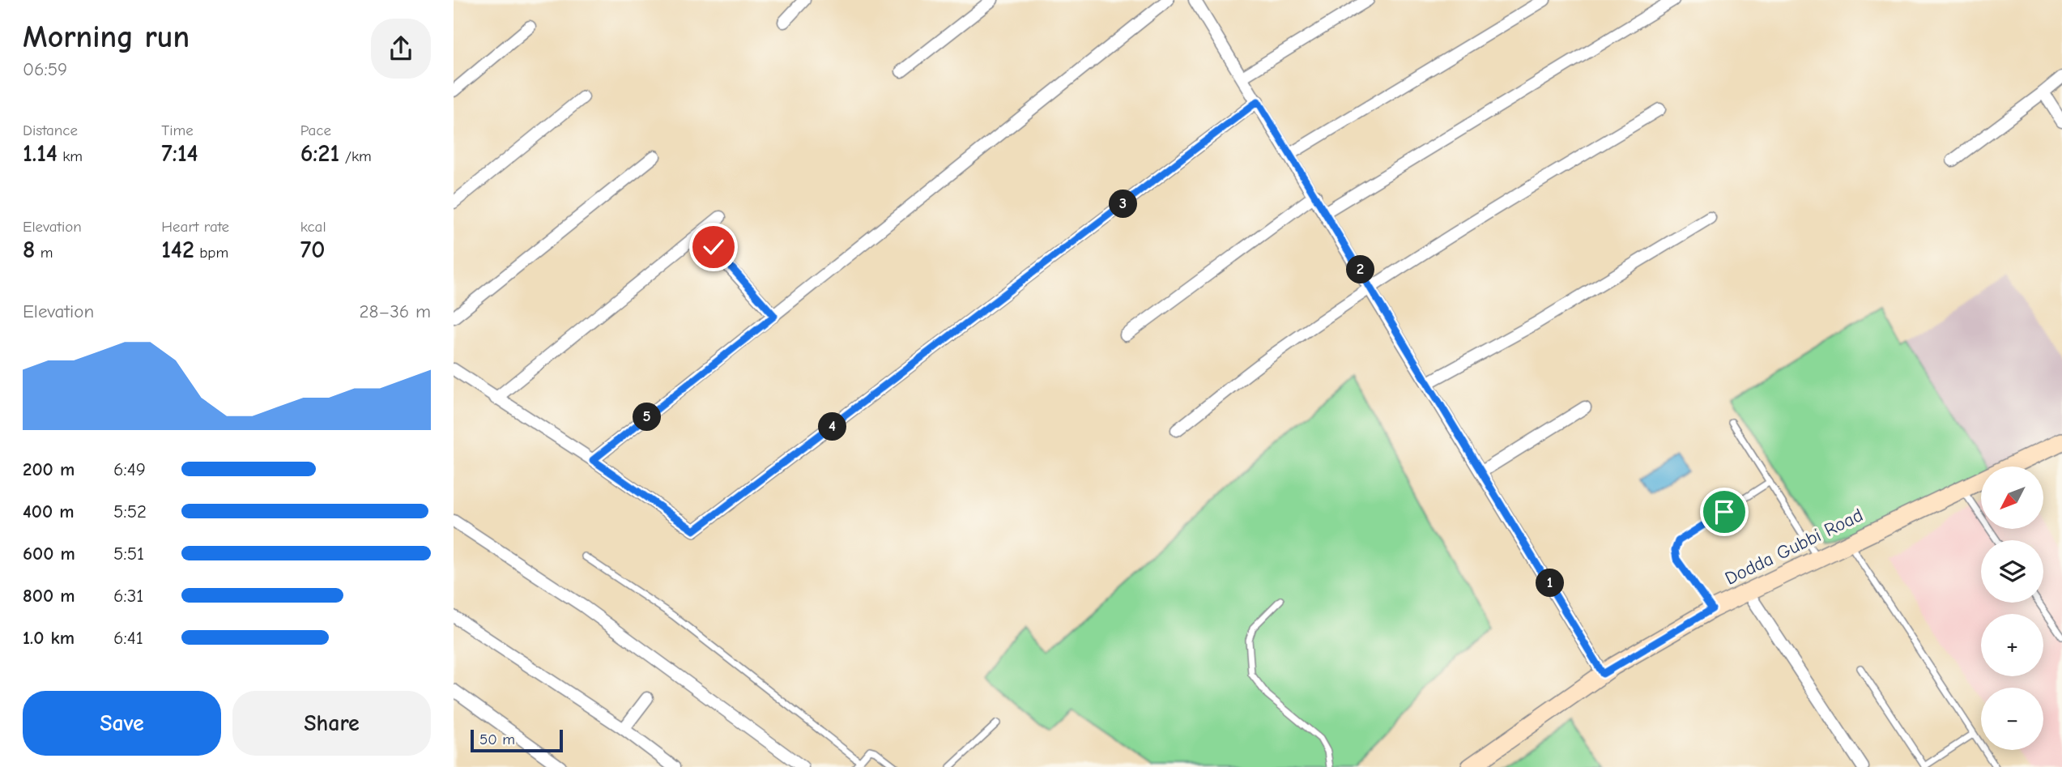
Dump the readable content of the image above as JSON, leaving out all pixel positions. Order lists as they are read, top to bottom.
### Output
{
  "streets": {
    "main road": ["Dodda Gubbi Road"]
  },
  "scale_bar": "50 m",
  "north": "bottom left",
  "page": {
    "heading": ["Morning run", "06:59"],
    "stats": [
      ["Distance", "1.14 km"],
      ["Time", "7:14"],
      ["Pace", "6:21 /km"],
      ["Elevation", "8 m"],
      ["Heart rate", "142 bpm"],
      ["kcal", "70"]
    ],
    "pins": [
      "3",
      "2",
      "5",
      "4",
      "1"
    ],
    "chart": ["Elevation", "28–36 m"],
    "list": [
      {
        "name": "200 m",
        "note": "6:49"
      },
      {
        "name": "400 m",
        "note": "5:52"
      },
      {
        "name": "600 m",
        "note": "5:51"
      },
      {
        "name": "800 m",
        "note": "6:31"
      },
      {
        "name": "1.0 km",
        "note": "6:41"
      }
    ],
    "map_buttons": ["+", "−"],
    "buttons": ["Save", "Share"],
    "scale": "50 m"
  }
}
